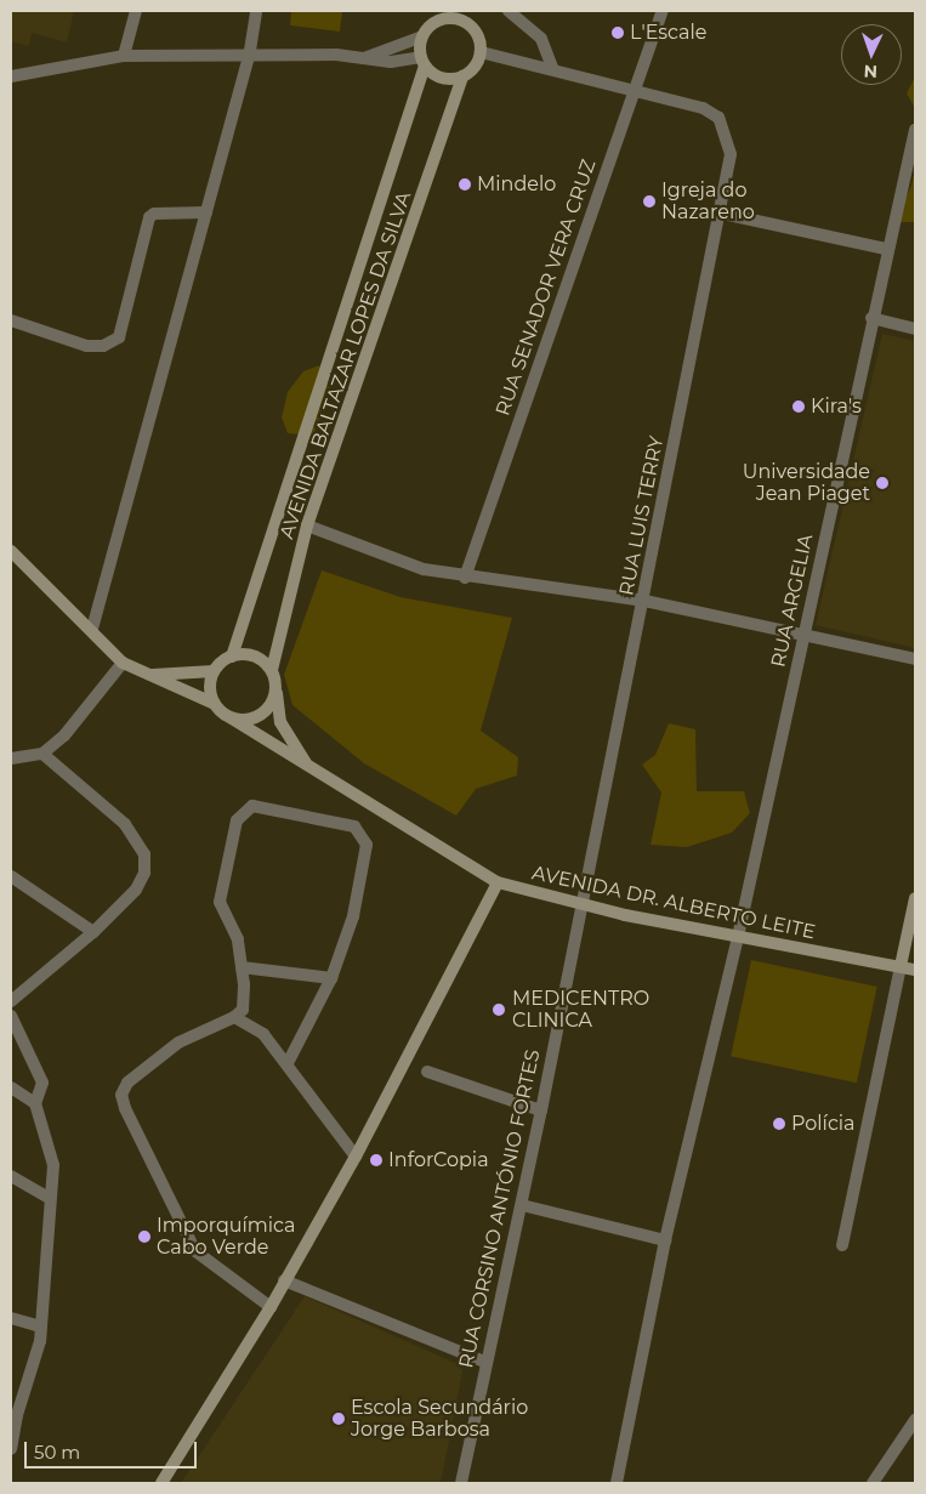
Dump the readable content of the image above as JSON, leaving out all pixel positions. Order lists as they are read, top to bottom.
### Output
{
  "streets": {
    "street": [
      "RUA SENADOR VERA CRUZ",
      "AVENIDA BALTAZAR LOPES DA SILVA",
      "RUA LUIS TERRY",
      "RUA ARGELIA",
      "AVENIDA DR. ALBERTO LEITE",
      "RUA CORSINO ANTÓNIO FORTES"
    ]
  },
  "crossings": [
    ["RUA SENADOR VERA CRUZ", "RUA LUIS TERRY"],
    ["AVENIDA BALTAZAR LOPES DA SILVA", "AVENIDA DR. ALBERTO LEITE"],
    ["RUA LUIS TERRY", "AVENIDA DR. ALBERTO LEITE"],
    ["RUA LUIS TERRY", "RUA CORSINO ANTÓNIO FORTES"],
    ["RUA ARGELIA", "AVENIDA DR. ALBERTO LEITE"],
    ["AVENIDA DR. ALBERTO LEITE", "RUA CORSINO ANTÓNIO FORTES"]
  ],
  "places": [
    "L'Escale",
    "Mindelo",
    "Igreja do Nazareno",
    "Kira's",
    "Universidade Jean Piaget",
    "MEDICENTRO CLINICA",
    "Polícia",
    "InforCopia",
    "Imporquímica Cabo Verde",
    "Escola Secundário Jorge Barbosa"
  ],
  "scale_bar": "50 m",
  "north": "bottom"
}
